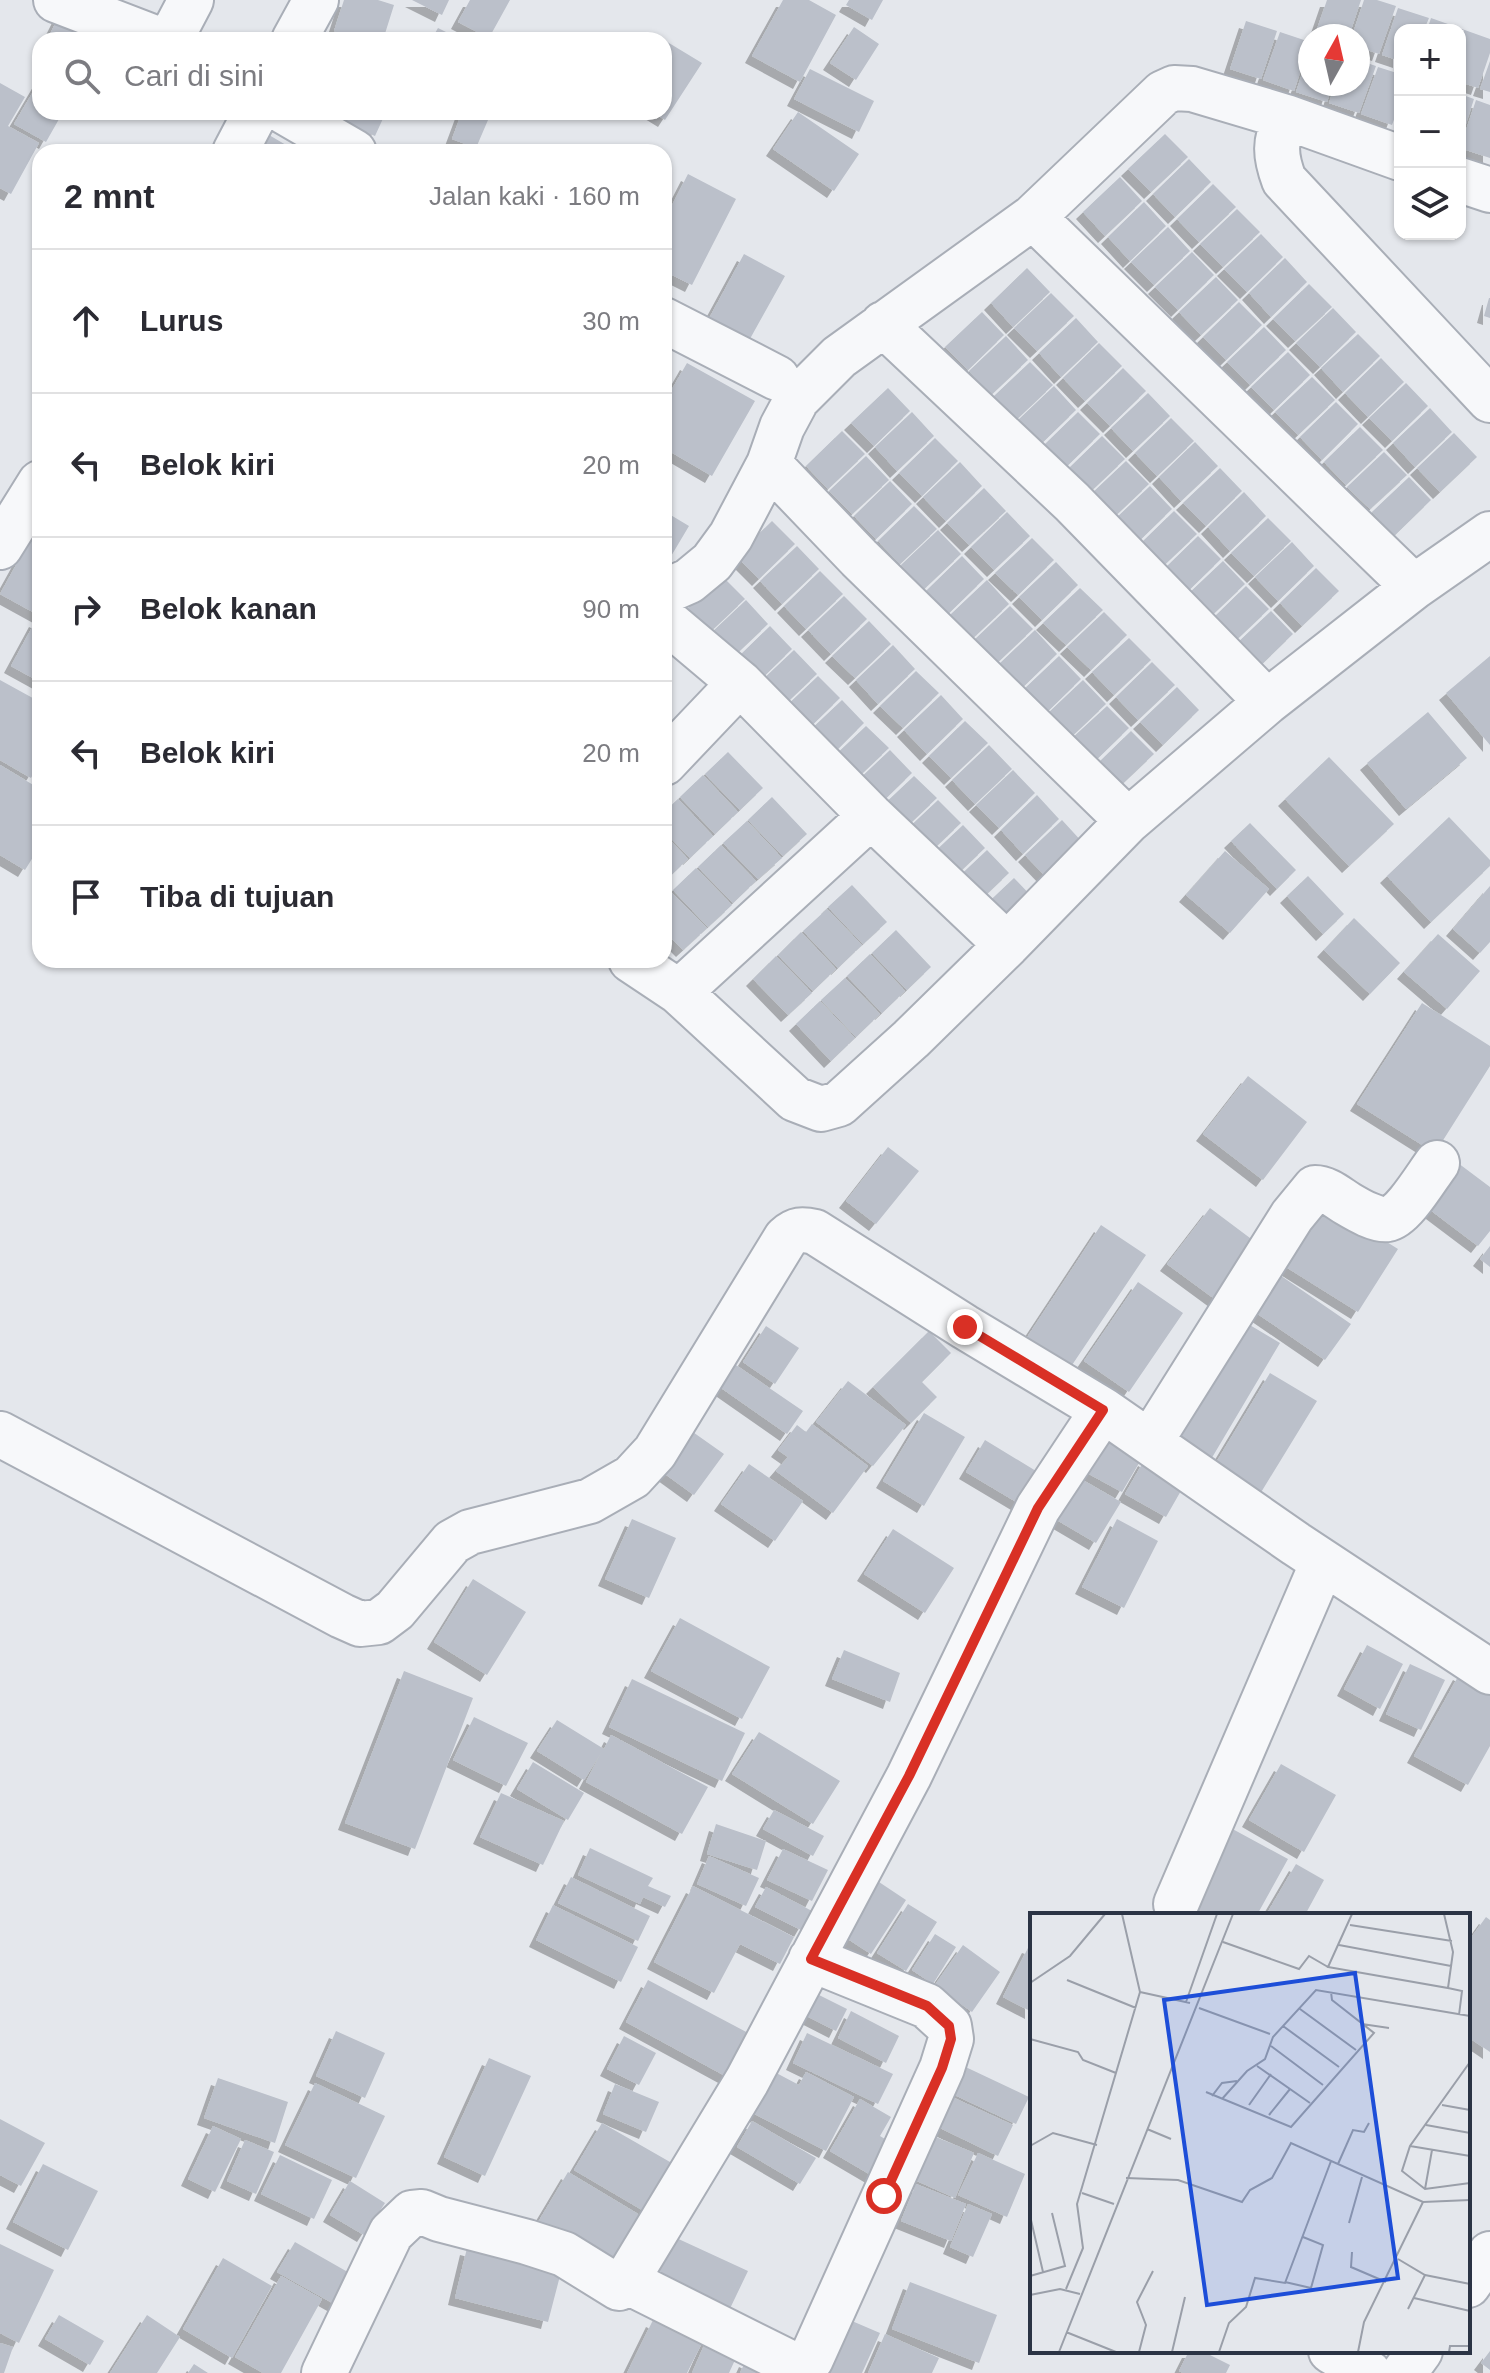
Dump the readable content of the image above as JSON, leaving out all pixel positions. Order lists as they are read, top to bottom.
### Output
{
  "north": "top",
  "page": {
    "map_buttons": ["+", "−"],
    "search": "Cari di sini",
    "heading": ["2 mnt", "Jalan kaki · 160 m"],
    "list": [
      ["Lurus", "30 m"],
      ["Belok kiri", "20 m"],
      ["Belok kanan", "90 m"],
      ["Belok kiri", "20 m"],
      "Tiba di tujuan"
    ]
  }
}
